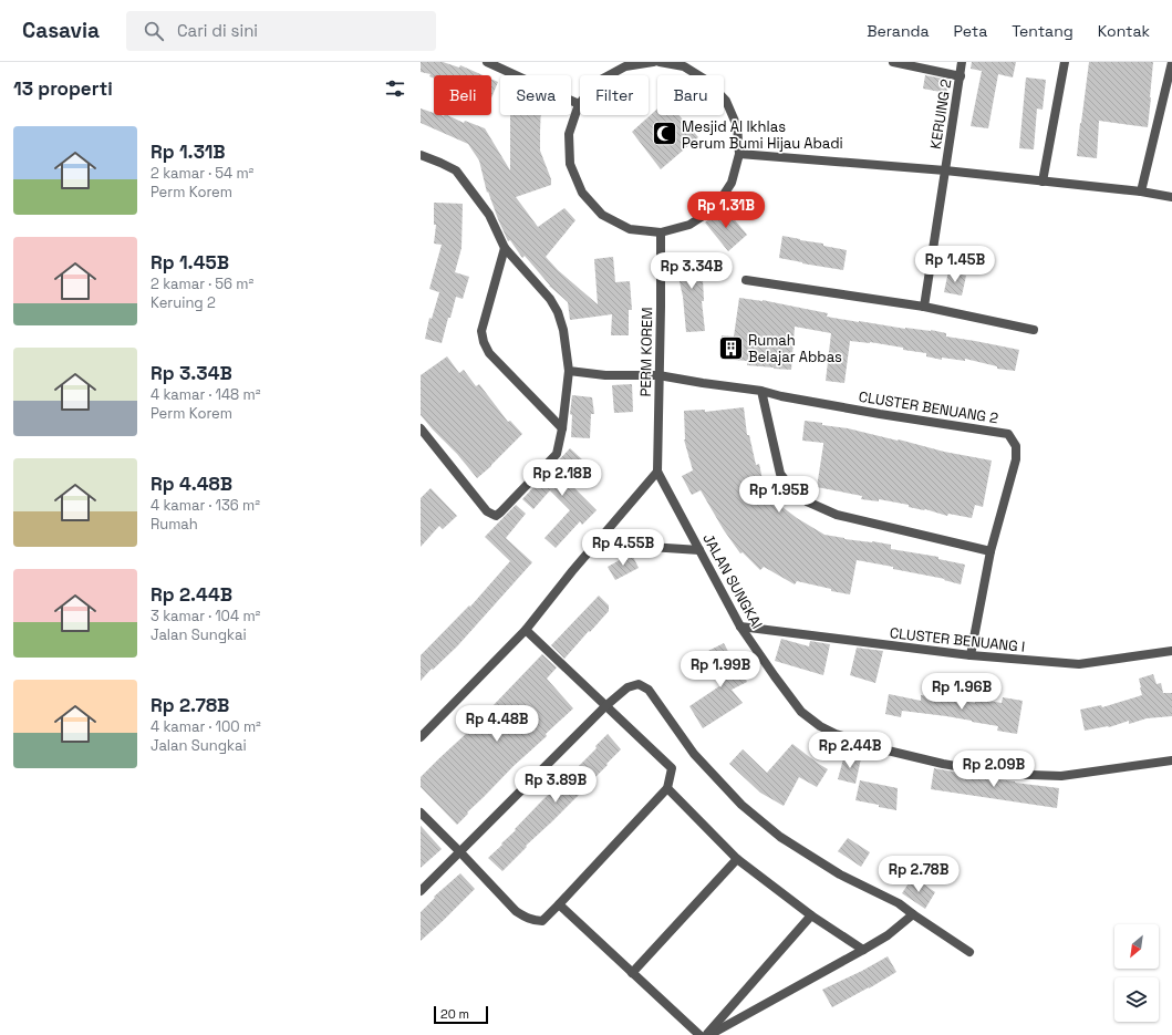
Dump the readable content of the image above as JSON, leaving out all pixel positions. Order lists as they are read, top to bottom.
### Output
{
  "streets": {
    "street": [
      "KERUING 2",
      "PERM KOREM",
      "CLUSTER BENUANG 2",
      "JALAN SUNGKAI",
      "CLUSTER BENUANG I"
    ]
  },
  "crossings": [
    ["PERM KOREM", "JALAN SUNGKAI"],
    ["CLUSTER BENUANG 2", "CLUSTER BENUANG I"],
    ["JALAN SUNGKAI", "CLUSTER BENUANG I"]
  ],
  "places": {
    "mosque": ["Mesjid Al Ikhlas Perum Bumi Hijau Abadi"],
    "building": ["Rumah Belajar Abbas"]
  },
  "scale_bar": "20 m",
  "north": "bottom left",
  "page": {
    "header": "Casavia",
    "search": "Cari di sini",
    "nav": [
      "Beranda",
      "Peta",
      "Tentang",
      "Kontak"
    ],
    "heading": "13 properti",
    "chip": [
      "Beli",
      "Sewa",
      "Filter",
      "Baru"
    ],
    "list": [
      {
        "name": "Rp 1.31B",
        "note": "2 kamar · 54 m² · Perm Korem"
      },
      {
        "name": "Rp 1.45B",
        "note": "2 kamar · 56 m² · Keruing 2"
      },
      {
        "name": "Rp 3.34B",
        "note": "4 kamar · 148 m² · Perm Korem"
      },
      {
        "name": "Rp 4.48B",
        "note": "4 kamar · 136 m² · Rumah"
      },
      {
        "name": "Rp 2.44B",
        "note": "3 kamar · 104 m² · Jalan Sungkai"
      },
      {
        "name": "Rp 2.78B",
        "note": "4 kamar · 100 m² · Jalan Sungkai"
      }
    ],
    "price": [
      "Rp 1.31B",
      "Rp 1.45B",
      "Rp 3.34B",
      "Rp 2.18B",
      "Rp 1.95B",
      "Rp 4.55B",
      "Rp 1.99B",
      "Rp 1.96B",
      "Rp 4.48B",
      "Rp 2.44B",
      "Rp 2.09B",
      "Rp 3.89B",
      "Rp 2.78B"
    ],
    "scale": "20 m"
  }
}
